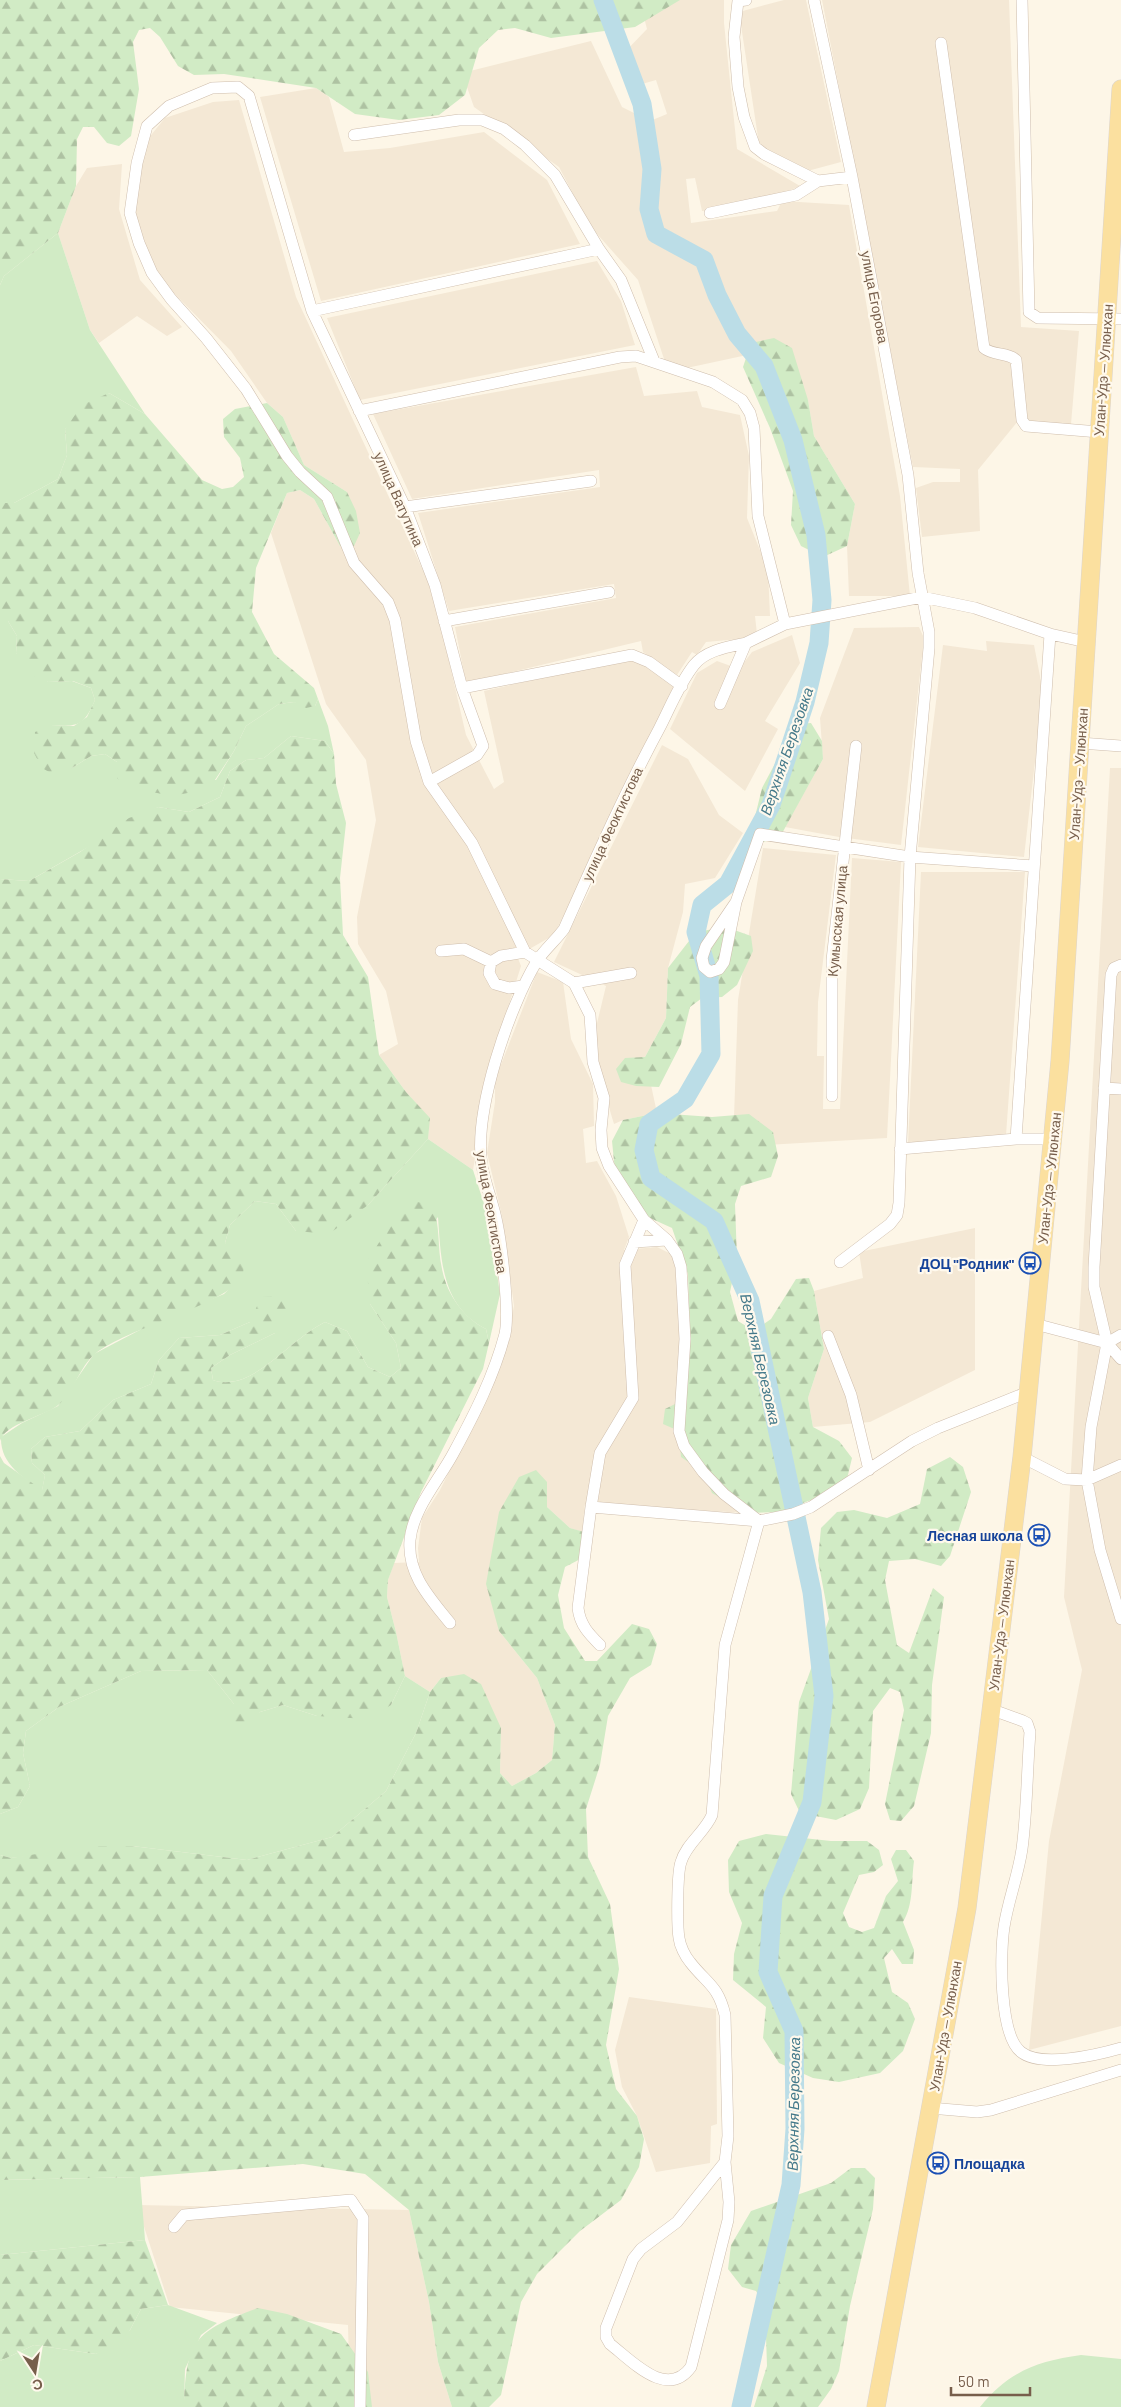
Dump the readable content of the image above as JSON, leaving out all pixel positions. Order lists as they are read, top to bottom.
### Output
{
  "streets": {
    "main road": ["Улан-Удэ — Улюнхан"],
    "street": [
      "улица Егорова",
      "улица Ватутина",
      "улица Феоктистова",
      "Кумысская улица"
    ]
  },
  "crossings": [
    ["улица Егорова", "улица Феоктистова"],
    ["Улан-Удэ — Улюнхан", "улица Феоктистова"]
  ],
  "water": ["Верхняя Березовка"],
  "places": {
    "bus stop": ["ДОЦ \"Родник\"", "Лесная школа", "Площадка"]
  },
  "scale_bar": "50 m",
  "north": "bottom"
}
